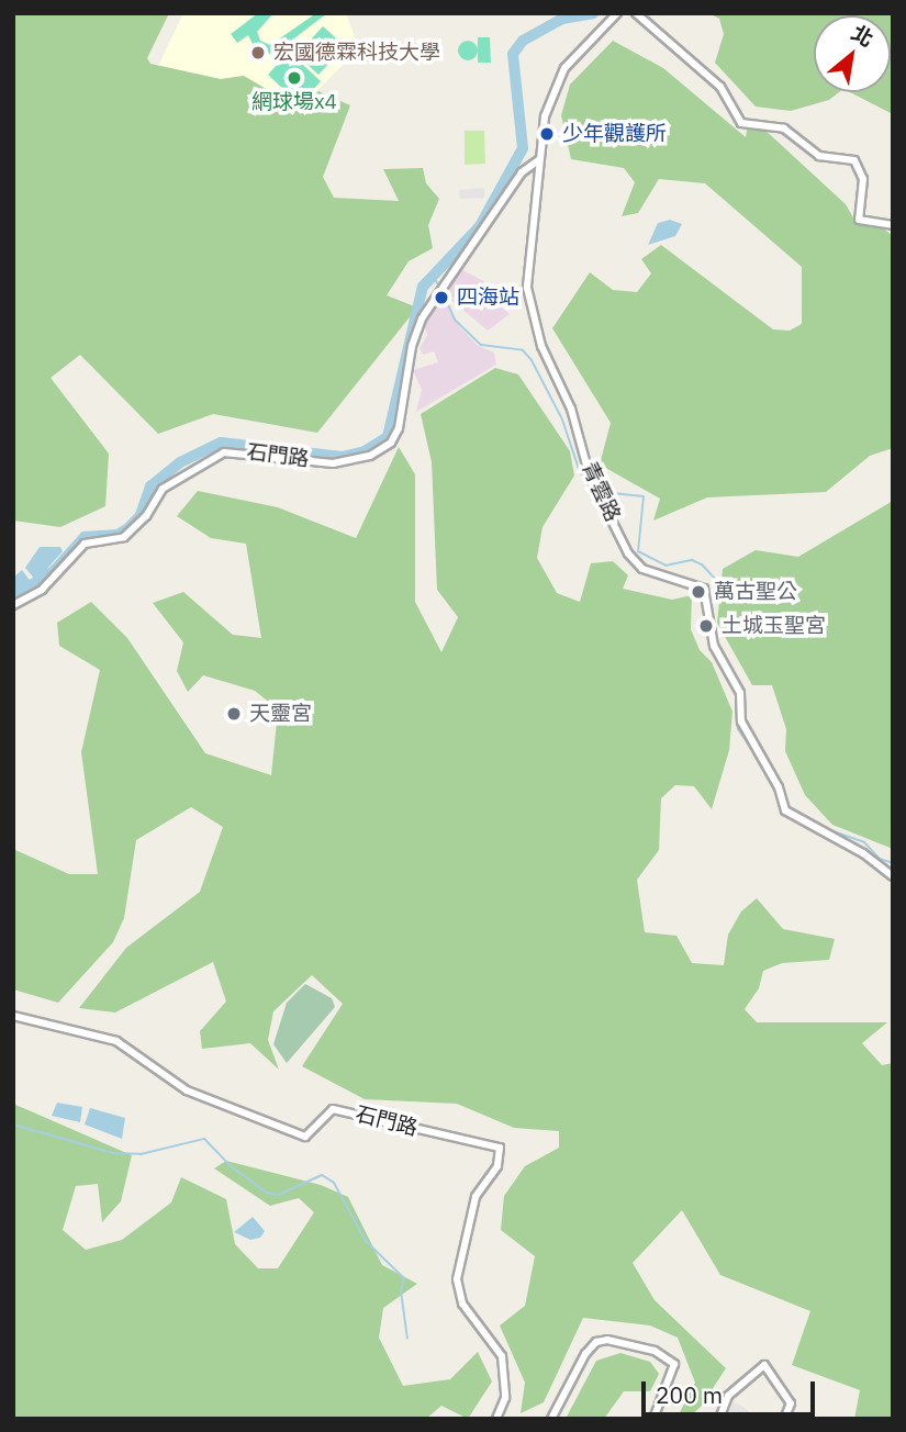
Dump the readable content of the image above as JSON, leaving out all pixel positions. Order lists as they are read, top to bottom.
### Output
{
  "streets": {
    "street": ["石門路", "青雲路"]
  },
  "crossings": [
    ["石門路", "青雲路"]
  ],
  "places": [
    "宏國德霖科技大學",
    "網球場x4",
    "少年觀護所",
    "四海站",
    "萬古聖公",
    "土城玉聖宮",
    "天靈宮"
  ],
  "scale_bar": "200 m",
  "north": "top right"
}
